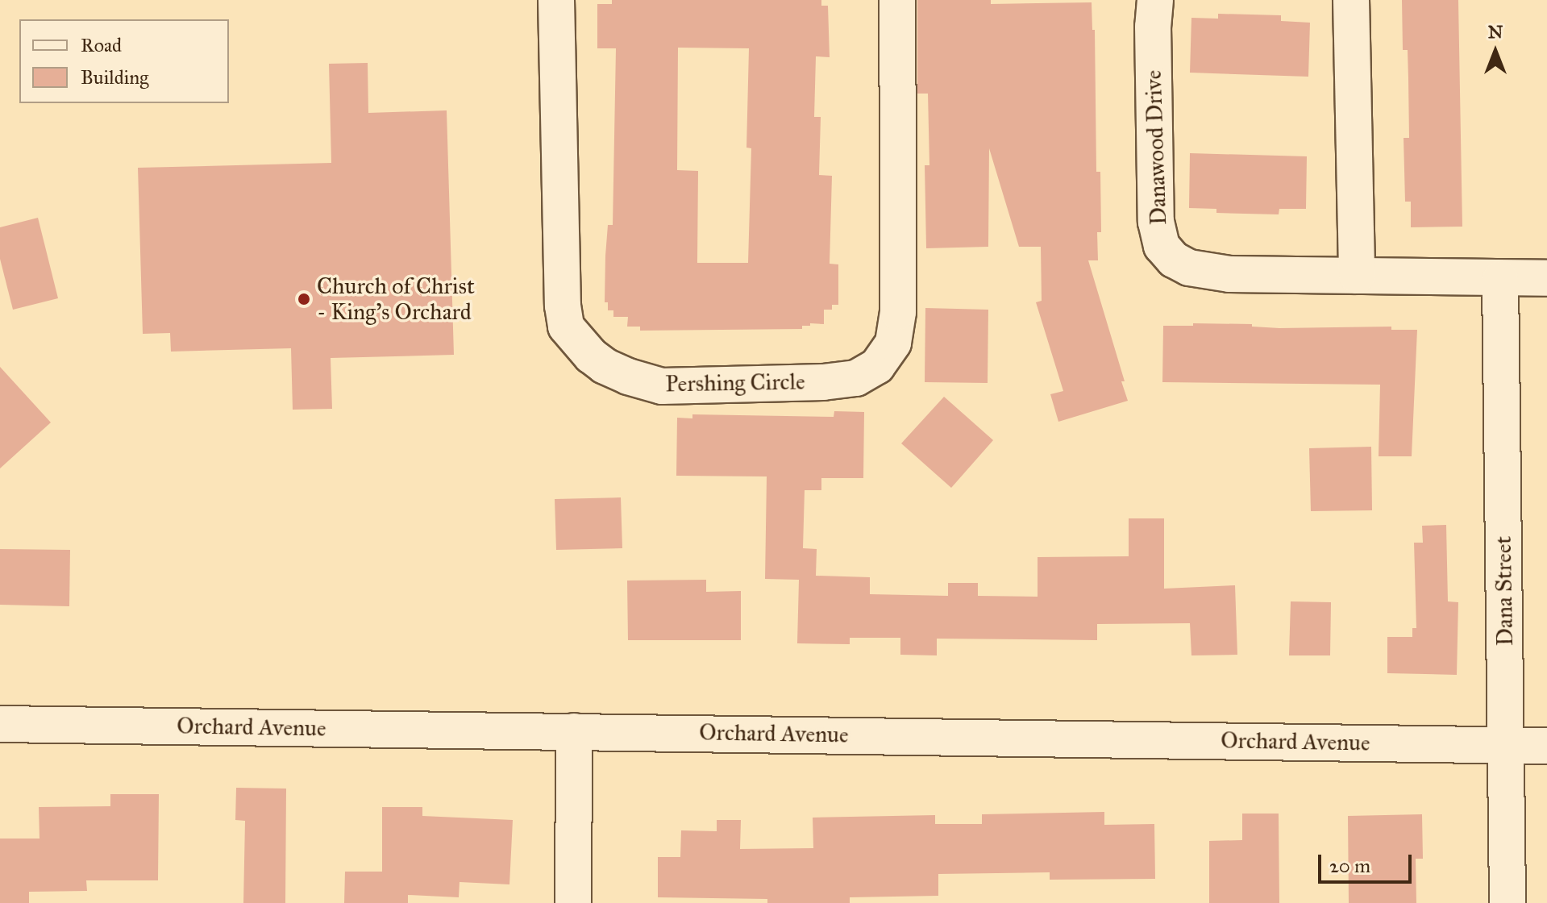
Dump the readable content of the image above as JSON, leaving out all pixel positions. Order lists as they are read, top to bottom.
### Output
{
  "streets": {
    "street": [
      "Danawood Drive",
      "Pershing Circle",
      "Dana Street",
      "Orchard Avenue"
    ]
  },
  "crossings": [
    ["Danawood Drive", "Dana Street"],
    ["Dana Street", "Orchard Avenue"]
  ],
  "places": ["Church of Christ - King's Orchard"],
  "legend": ["Road", "Building"],
  "scale_bar": "20 m",
  "north": "top"
}
